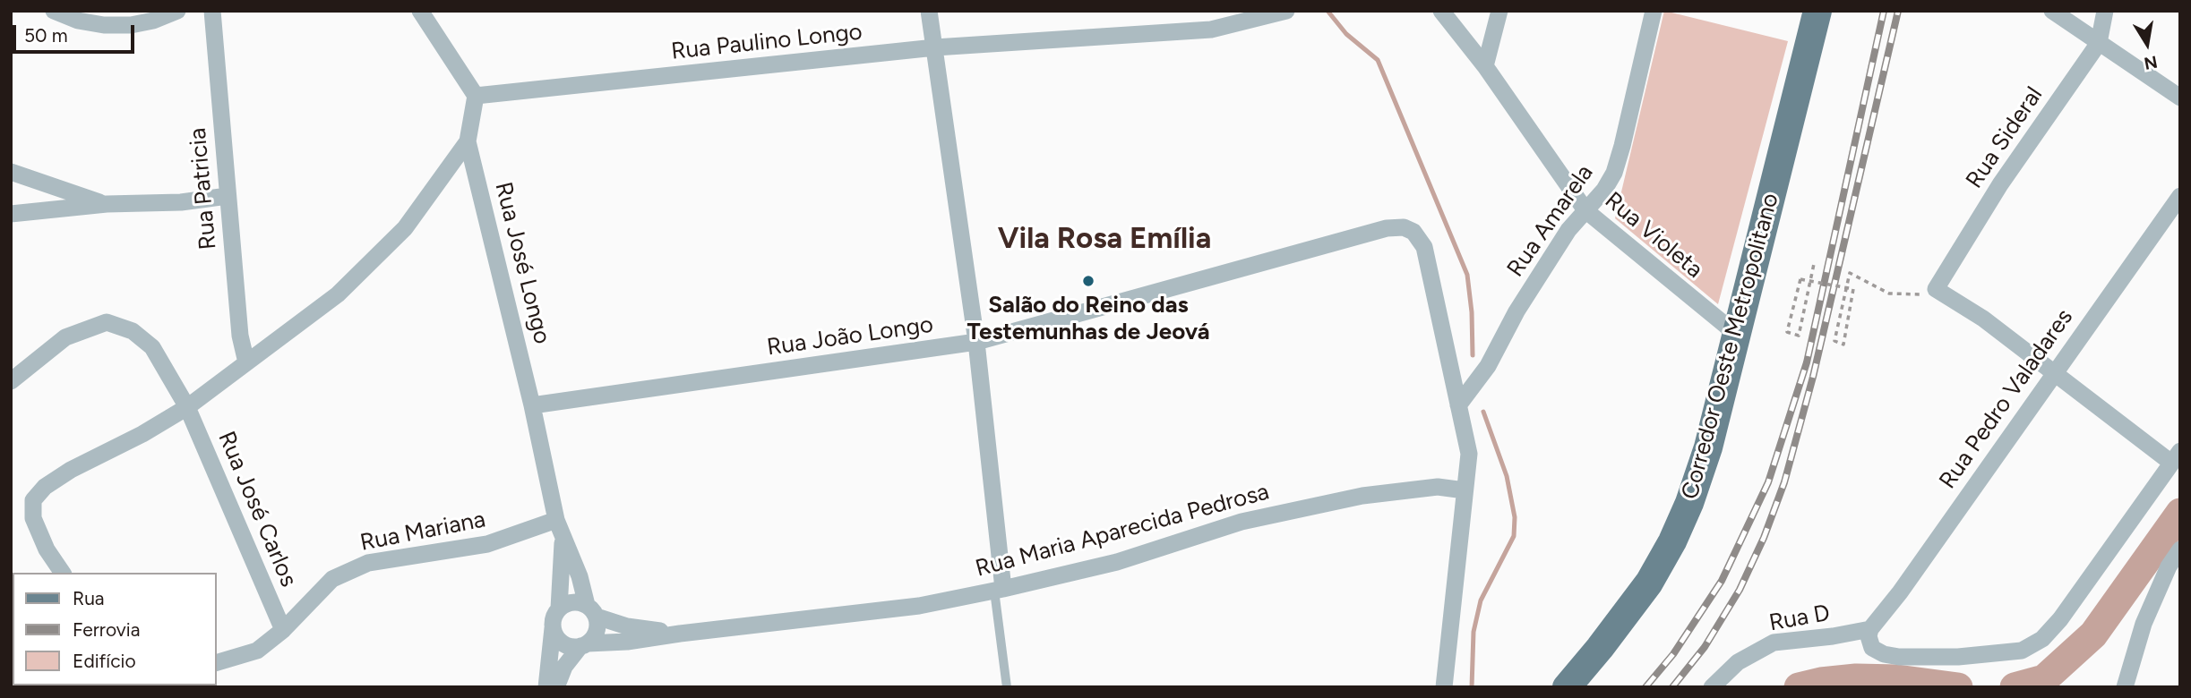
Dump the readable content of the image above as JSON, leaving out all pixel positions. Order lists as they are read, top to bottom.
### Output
{
  "streets": {
    "main road": ["Corredor Oeste Metropolitano"],
    "street": [
      "Rua Paulino Longo",
      "Rua Sideral",
      "Rua Patricia",
      "Rua Amarela",
      "Rua Violeta",
      "Rua José Longo",
      "Rua João Longo",
      "Rua Pedro Valadares",
      "Rua José Carlos",
      "Rua Maria Aparecida Pedrosa",
      "Rua Mariana",
      "Rua D"
    ]
  },
  "crossings": [
    ["Rua Paulino Longo", "Rua José Longo"],
    ["Rua Amarela", "Rua Violeta"],
    ["Rua Amarela", "Rua João Longo"],
    ["Rua Violeta", "Corredor Oeste Metropolitano"],
    ["Rua José Longo", "Rua João Longo"],
    ["Rua José Longo", "Rua Maria Aparecida Pedrosa"],
    ["Rua José Longo", "Rua Mariana"],
    ["Rua Pedro Valadares", "Rua D"],
    ["Rua José Carlos", "Rua Mariana"]
  ],
  "districts": ["Vila Rosa Emília"],
  "places": ["Salão do Reino das Testemunhas de Jeová"],
  "legend": ["Rua", "Ferrovia", "Edifício"],
  "scale_bar": "50 m",
  "north": "bottom"
}
